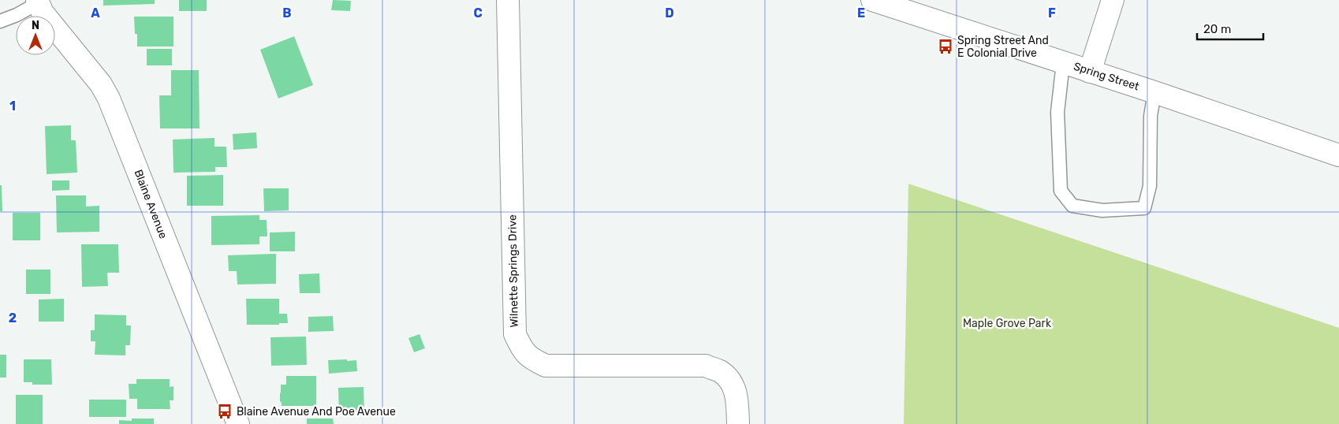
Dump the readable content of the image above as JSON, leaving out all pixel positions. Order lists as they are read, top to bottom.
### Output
{
  "streets": {
    "street": ["Spring Street", "Blaine Avenue", "Wilnette Springs Drive"]
  },
  "parks": ["Maple Grove Park"],
  "places": {
    "bus stop": ["Spring Street And E Colonial Drive", "Blaine Avenue And Poe Avenue"]
  },
  "scale_bar": "20 m",
  "north": "top",
  "grid": {
    "columns": [
      "A",
      "B",
      "C",
      "D",
      "E",
      "F"
    ],
    "rows": ["1", "2"]
  }
}
